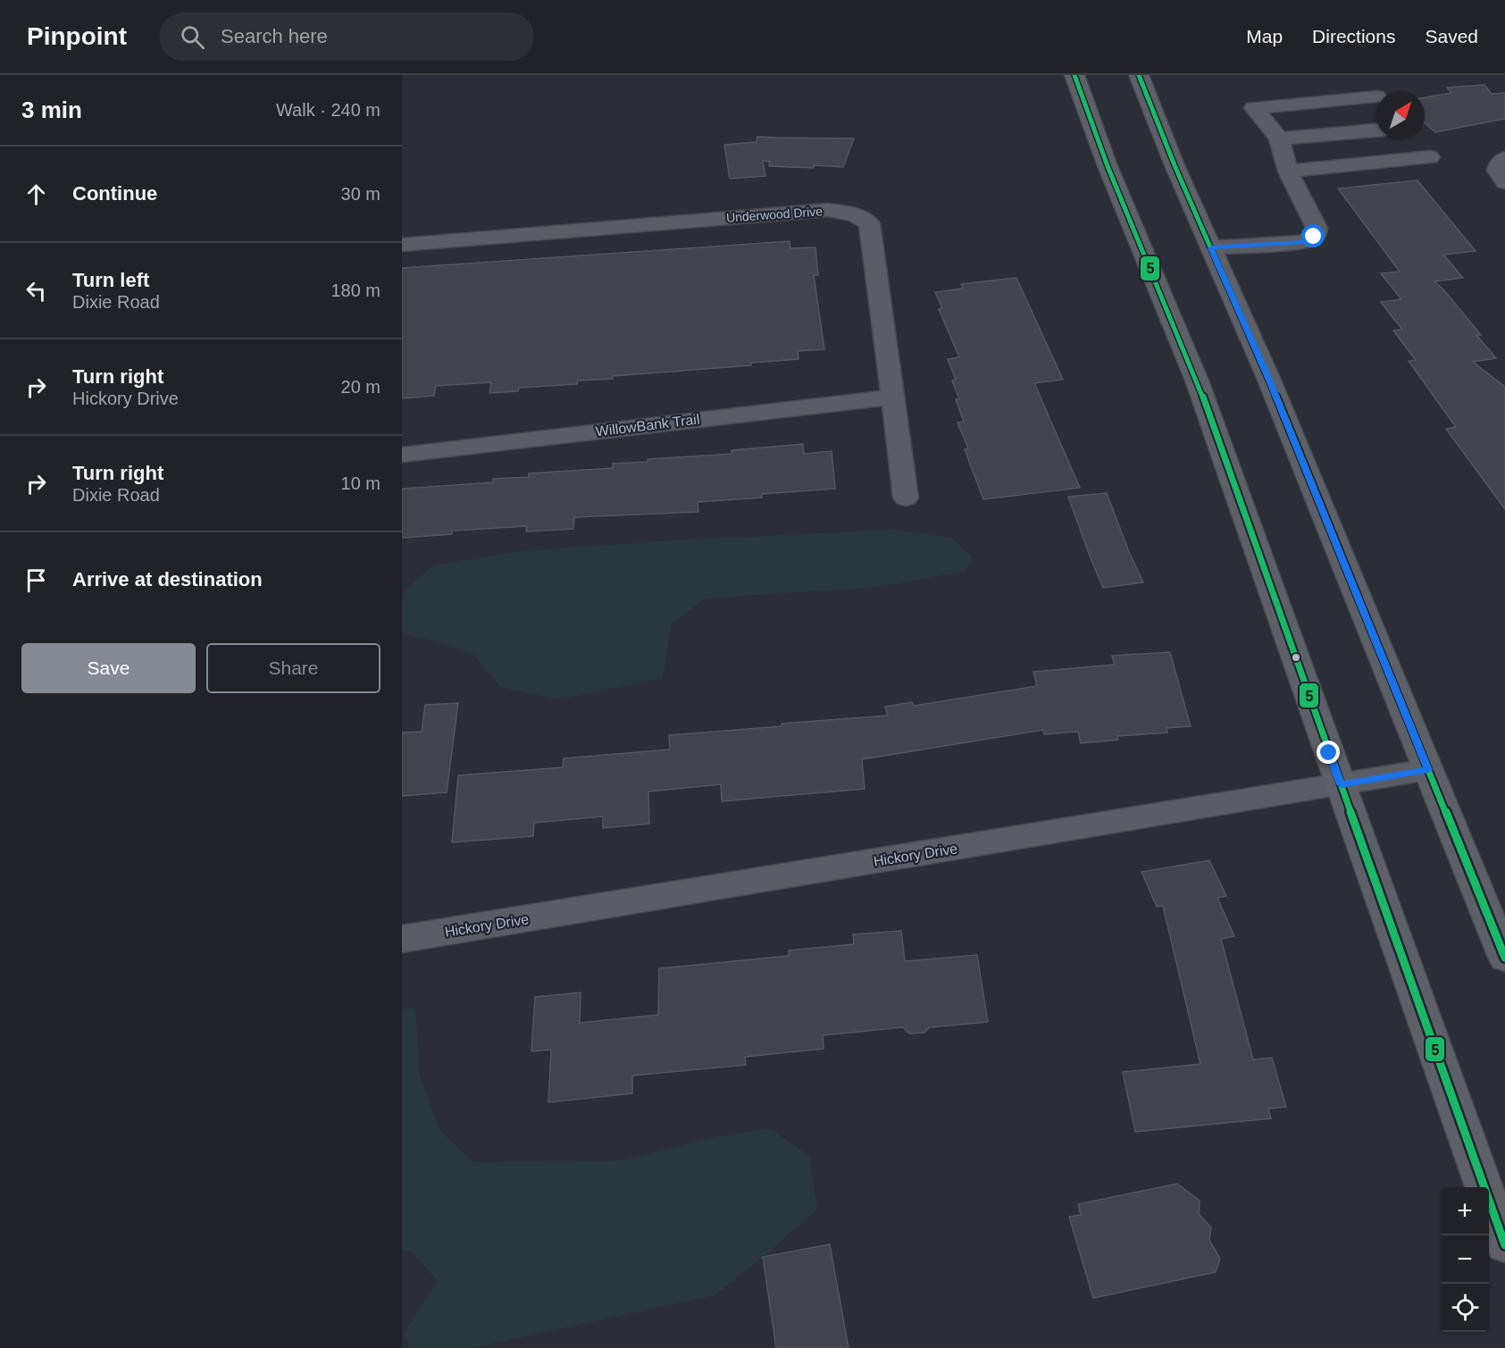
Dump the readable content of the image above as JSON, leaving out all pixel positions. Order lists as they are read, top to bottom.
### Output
{
  "streets": {
    "street": ["Underwood Drive", "WillowBank Trail", "Hickory Drive"]
  },
  "crossings": [
    ["Underwood Drive", "WillowBank Trail"]
  ],
  "lines": ["transit line 5"],
  "north": "top right",
  "page": {
    "header": "Pinpoint",
    "search": "Search here",
    "nav": ["Map", "Directions", "Saved"],
    "heading": ["3 min", "Walk · 240 m"],
    "list": [
      ["Continue", "30 m"],
      ["Turn left", "Dixie Road", "180 m"],
      ["Turn right", "Hickory Drive", "20 m"],
      ["Turn right", "Dixie Road", "10 m"],
      "Arrive at destination"
    ],
    "buttons": ["Save", "Share"],
    "map_buttons": ["+", "−"]
  }
}
